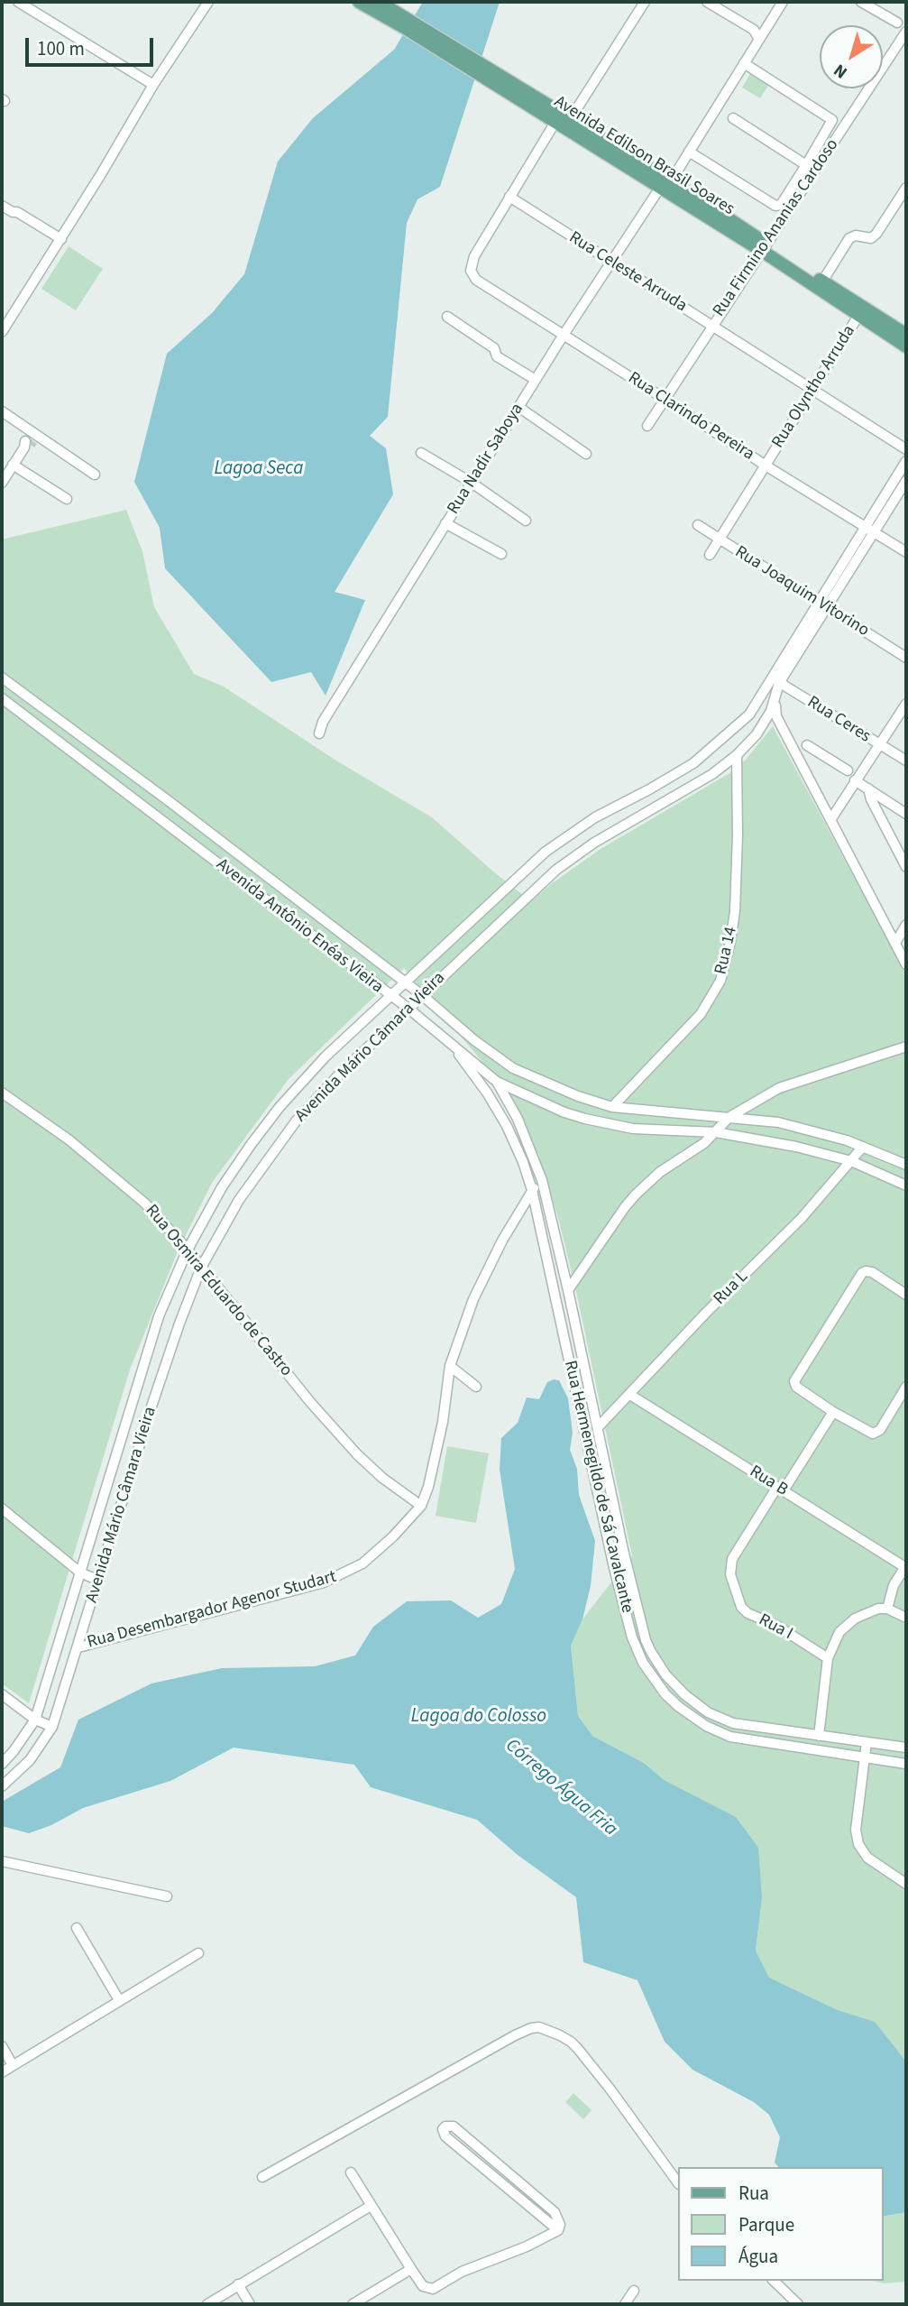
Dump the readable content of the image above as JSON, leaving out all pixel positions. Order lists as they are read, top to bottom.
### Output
{
  "streets": {
    "main road": ["Avenida Edilson Brasil Soares"],
    "street": [
      "Rua Firmino Ananias Cardoso",
      "Rua Celeste Arruda",
      "Rua Olyntho Arruda",
      "Rua Clarindo Pereira",
      "Rua Nadir Saboya",
      "Rua Joaquim Vitorino",
      "Rua Ceres",
      "Avenida Antônio Enéas Vieira",
      "Rua 14",
      "Avenida Mário Câmara Vieira",
      "Rua L",
      "Rua Osmira Eduardo de Castro",
      "Rua B",
      "Rua Hermenegildo de Sá Cavalcante",
      "Rua Desembargador Agenor Studart",
      "Rua I"
    ]
  },
  "crossings": [
    ["Avenida Edilson Brasil Soares", "Rua Firmino Ananias Cardoso"],
    ["Avenida Edilson Brasil Soares", "Rua Olyntho Arruda"],
    ["Avenida Edilson Brasil Soares", "Rua Nadir Saboya"],
    ["Rua Firmino Ananias Cardoso", "Rua Celeste Arruda"],
    ["Rua Firmino Ananias Cardoso", "Rua Clarindo Pereira"],
    ["Rua Celeste Arruda", "Rua Olyntho Arruda"],
    ["Rua Celeste Arruda", "Rua Clarindo Pereira"],
    ["Rua Celeste Arruda", "Rua Nadir Saboya"],
    ["Rua Olyntho Arruda", "Rua Clarindo Pereira"],
    ["Rua Olyntho Arruda", "Rua Joaquim Vitorino"],
    ["Rua Clarindo Pereira", "Rua Nadir Saboya"],
    ["Rua Clarindo Pereira", "Avenida Mário Câmara Vieira"],
    ["Rua Joaquim Vitorino", "Avenida Mário Câmara Vieira"],
    ["Rua Ceres", "Avenida Mário Câmara Vieira"],
    ["Avenida Antônio Enéas Vieira", "Rua 14"],
    ["Avenida Antônio Enéas Vieira", "Avenida Mário Câmara Vieira"],
    ["Avenida Antônio Enéas Vieira", "Rua L"],
    ["Avenida Antônio Enéas Vieira", "Rua Hermenegildo de Sá Cavalcante"],
    ["Rua 14", "Avenida Mário Câmara Vieira"],
    ["Avenida Mário Câmara Vieira", "Rua Osmira Eduardo de Castro"],
    ["Avenida Mário Câmara Vieira", "Rua Desembargador Agenor Studart"],
    ["Rua L", "Rua B"],
    ["Rua L", "Rua Hermenegildo de Sá Cavalcante"],
    ["Rua Osmira Eduardo de Castro", "Rua Desembargador Agenor Studart"],
    ["Rua B", "Rua I"],
    ["Rua Hermenegildo de Sá Cavalcante", "Rua Desembargador Agenor Studart"]
  ],
  "water": ["Lagoa Seca", "Lagoa do Colosso", "Córrego Água Fria"],
  "legend": ["Rua", "Parque", "Água"],
  "scale_bar": "100 m",
  "north": "bottom left"
}
